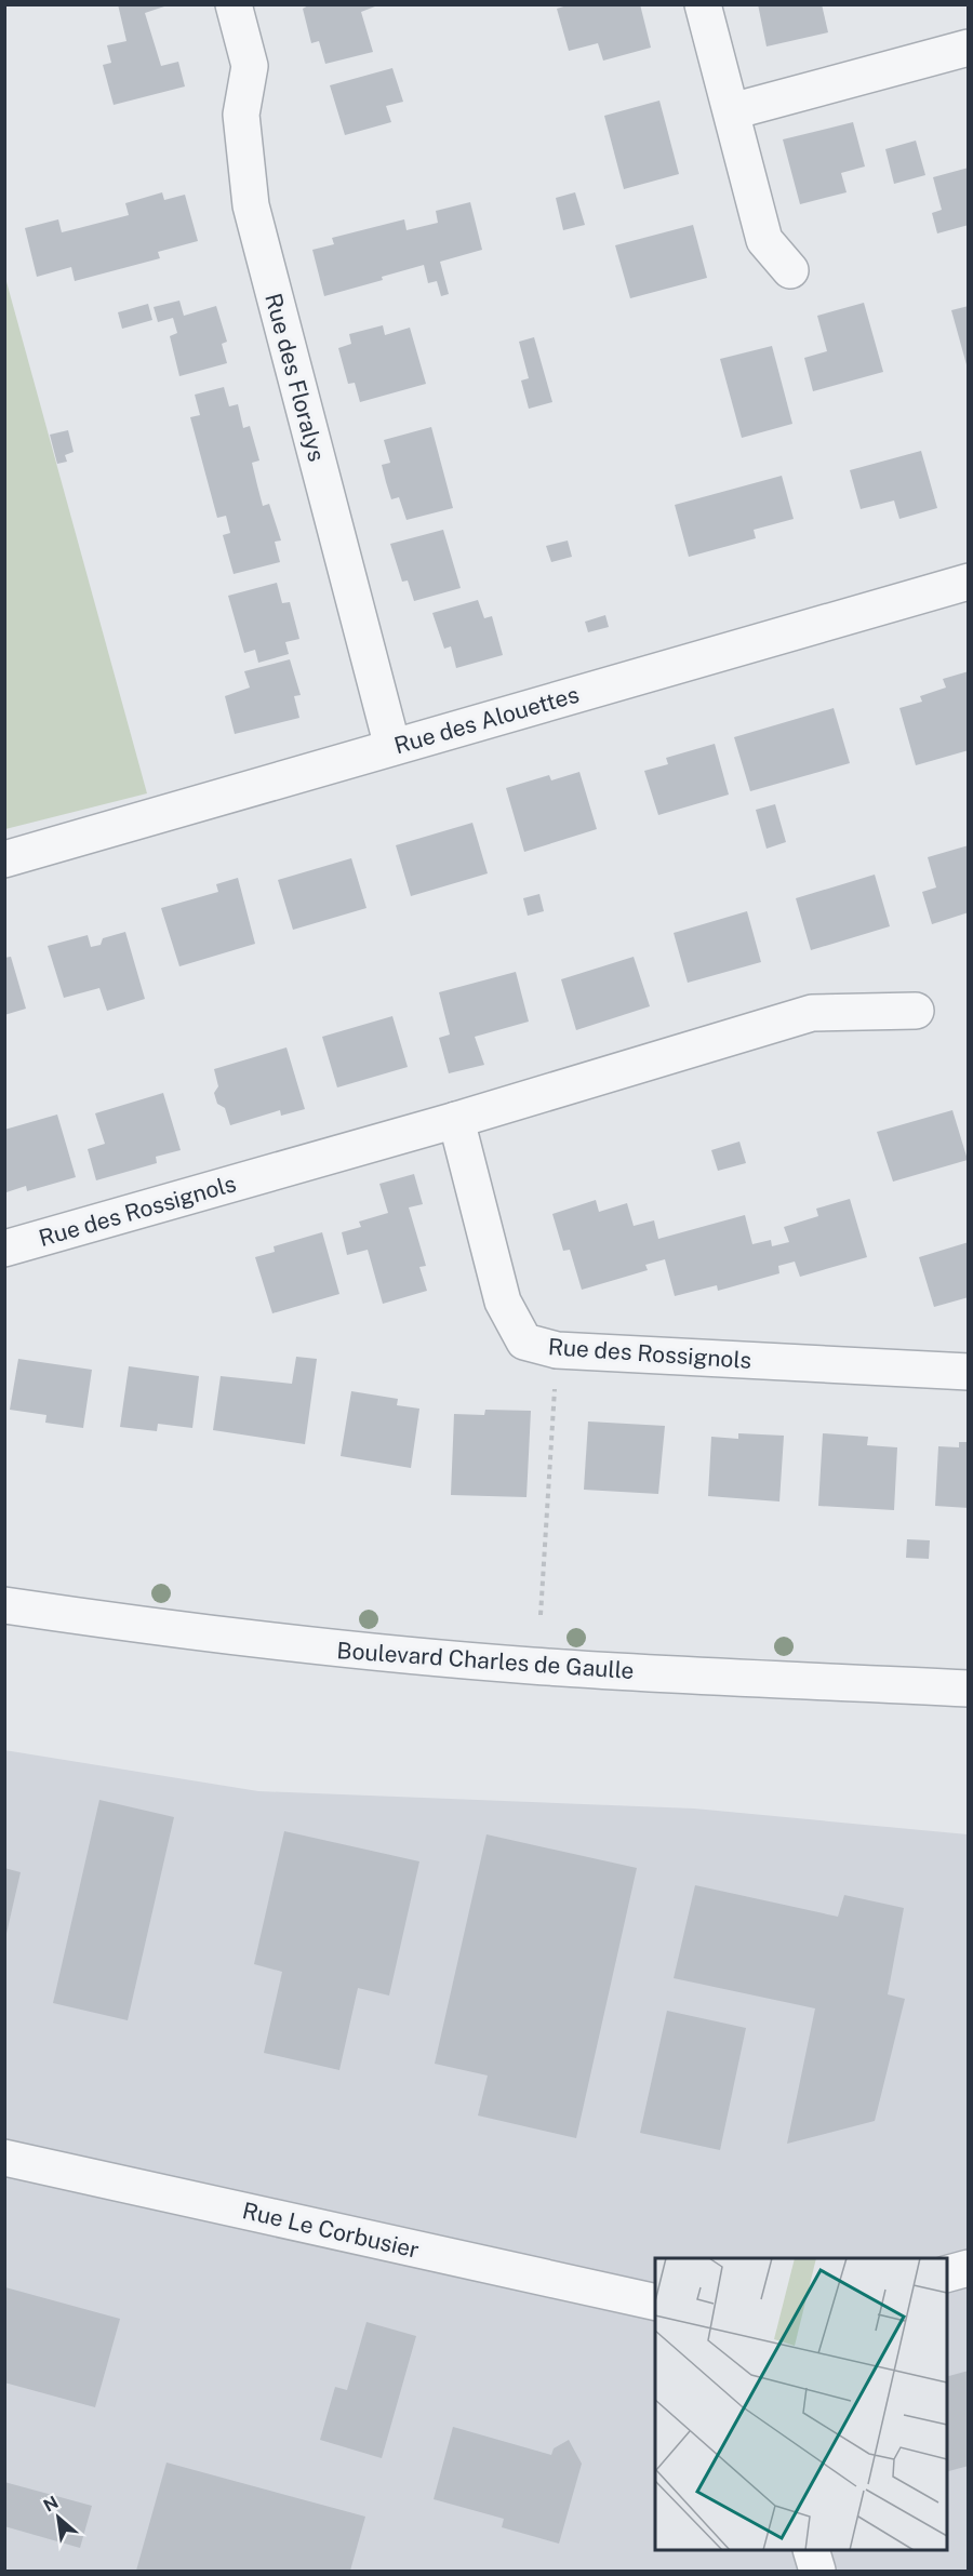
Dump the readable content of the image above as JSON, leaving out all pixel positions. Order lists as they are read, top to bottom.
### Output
{
  "streets": {
    "street": [
      "Rue des Floralys",
      "Rue des Alouettes",
      "Rue des Rossignols",
      "Boulevard Charles de Gaulle",
      "Rue Le Corbusier"
    ]
  },
  "crossings": [
    ["Rue des Floralys", "Rue des Alouettes"]
  ],
  "north": "top left"
}
